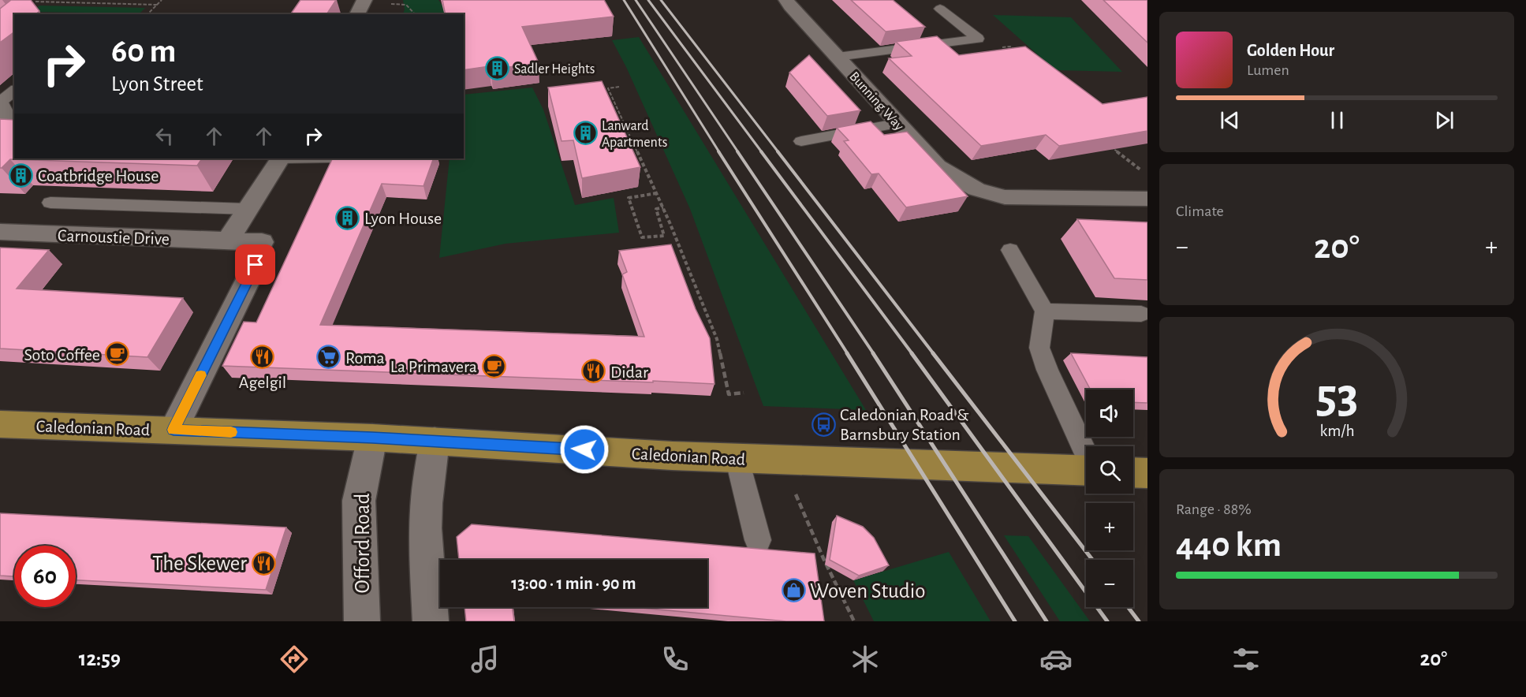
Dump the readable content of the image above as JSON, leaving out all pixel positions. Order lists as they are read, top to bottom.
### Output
{
  "streets": {
    "main road": ["Caledonian Road"],
    "street": ["Bunning Way", "Carnoustie Drive", "Offord Road"]
  },
  "crossings": [
    ["Carnoustie Drive", "Caledonian Road"],
    ["Caledonian Road", "Offord Road"]
  ],
  "places": {
    "building": [
      "Sadler Heights",
      "Lanward Apartments",
      "Coatbridge House",
      "Lyon House"
    ],
    "cafe": ["Soto Coffee", "La Primavera"],
    "restaurant": ["Agelgil", "Didar", "The Skewer"],
    "supermarket": ["Roma"],
    "bus stop": ["Caledonian Road & Barnsbury Station"],
    "shop": ["Woven Studio"]
  },
  "page": {
    "turn": ["60 m", "Lyon Street"],
    "song": ["Golden Hour", "Lumen"],
    "tile": [
      "Climate",
      ["Range · 88%", "440 km"]
    ],
    "heat": ["−", "20°", "+"],
    "map_buttons": ["+", "−"],
    "limit": "60",
    "trip": "13:00 · 1 min · 90 m",
    "tabs": ["12:59", "20°"],
    "gauge": ["53", "km/h"]
  }
}
